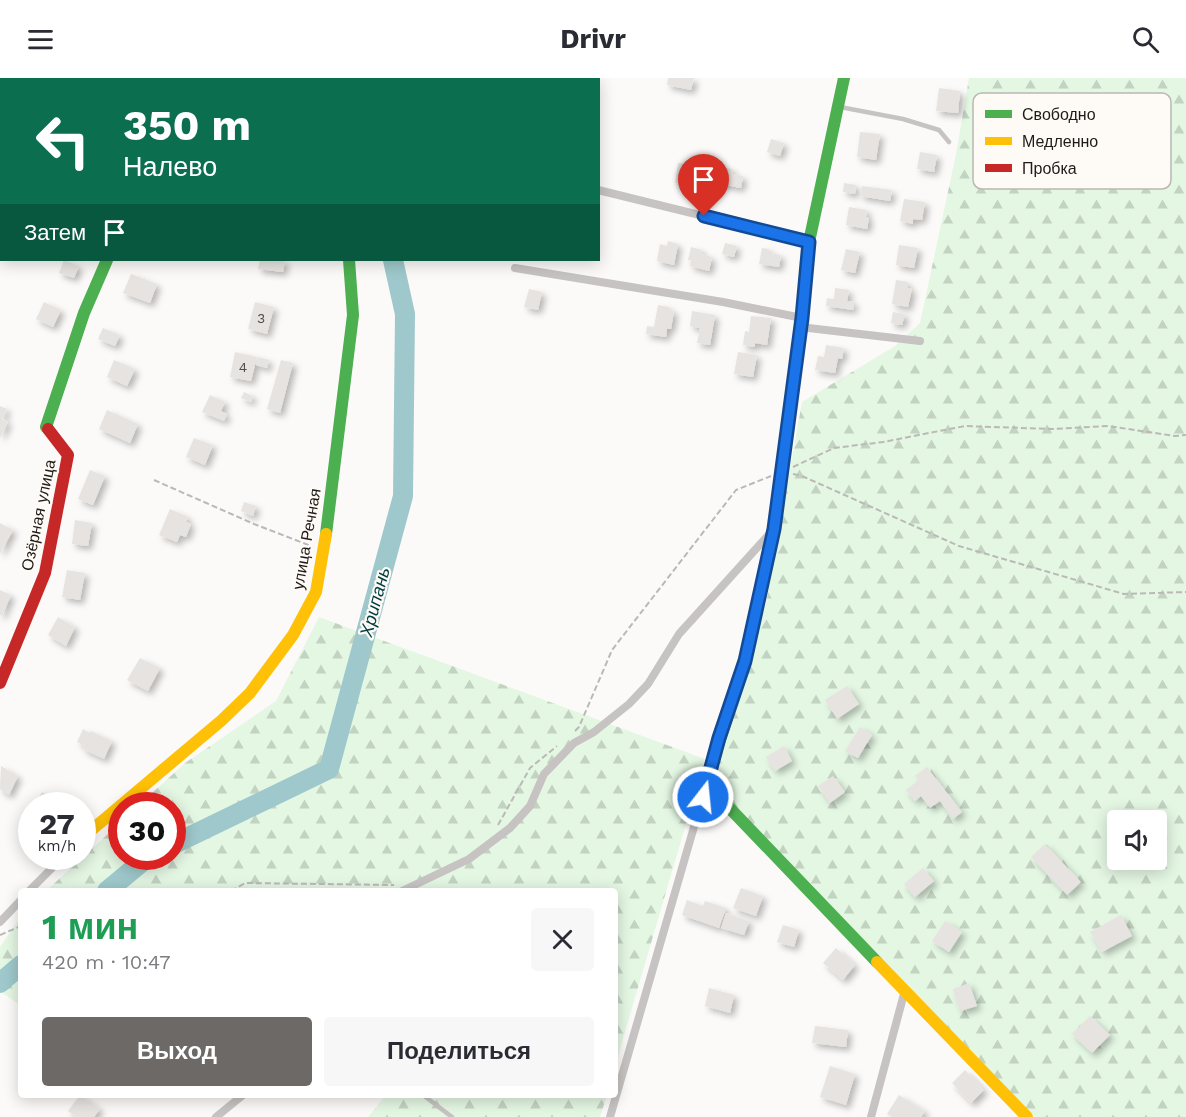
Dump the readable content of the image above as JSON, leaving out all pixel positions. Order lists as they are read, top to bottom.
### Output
{
  "streets": {
    "street": ["Озёрная улица", "улица Речная"]
  },
  "water": ["Хрипань"],
  "house_numbers": ["3", "4"],
  "legend": ["Свободно", "Медленно", "Пробка"],
  "page": {
    "header": "Drivr",
    "turn": ["350 m", "Налево"],
    "then": "Затем",
    "speed": "27 km/h",
    "limit": "30",
    "heading": ["1 мин", "420 m · 10:47"],
    "buttons": ["Выход", "Поделиться"]
  }
}
